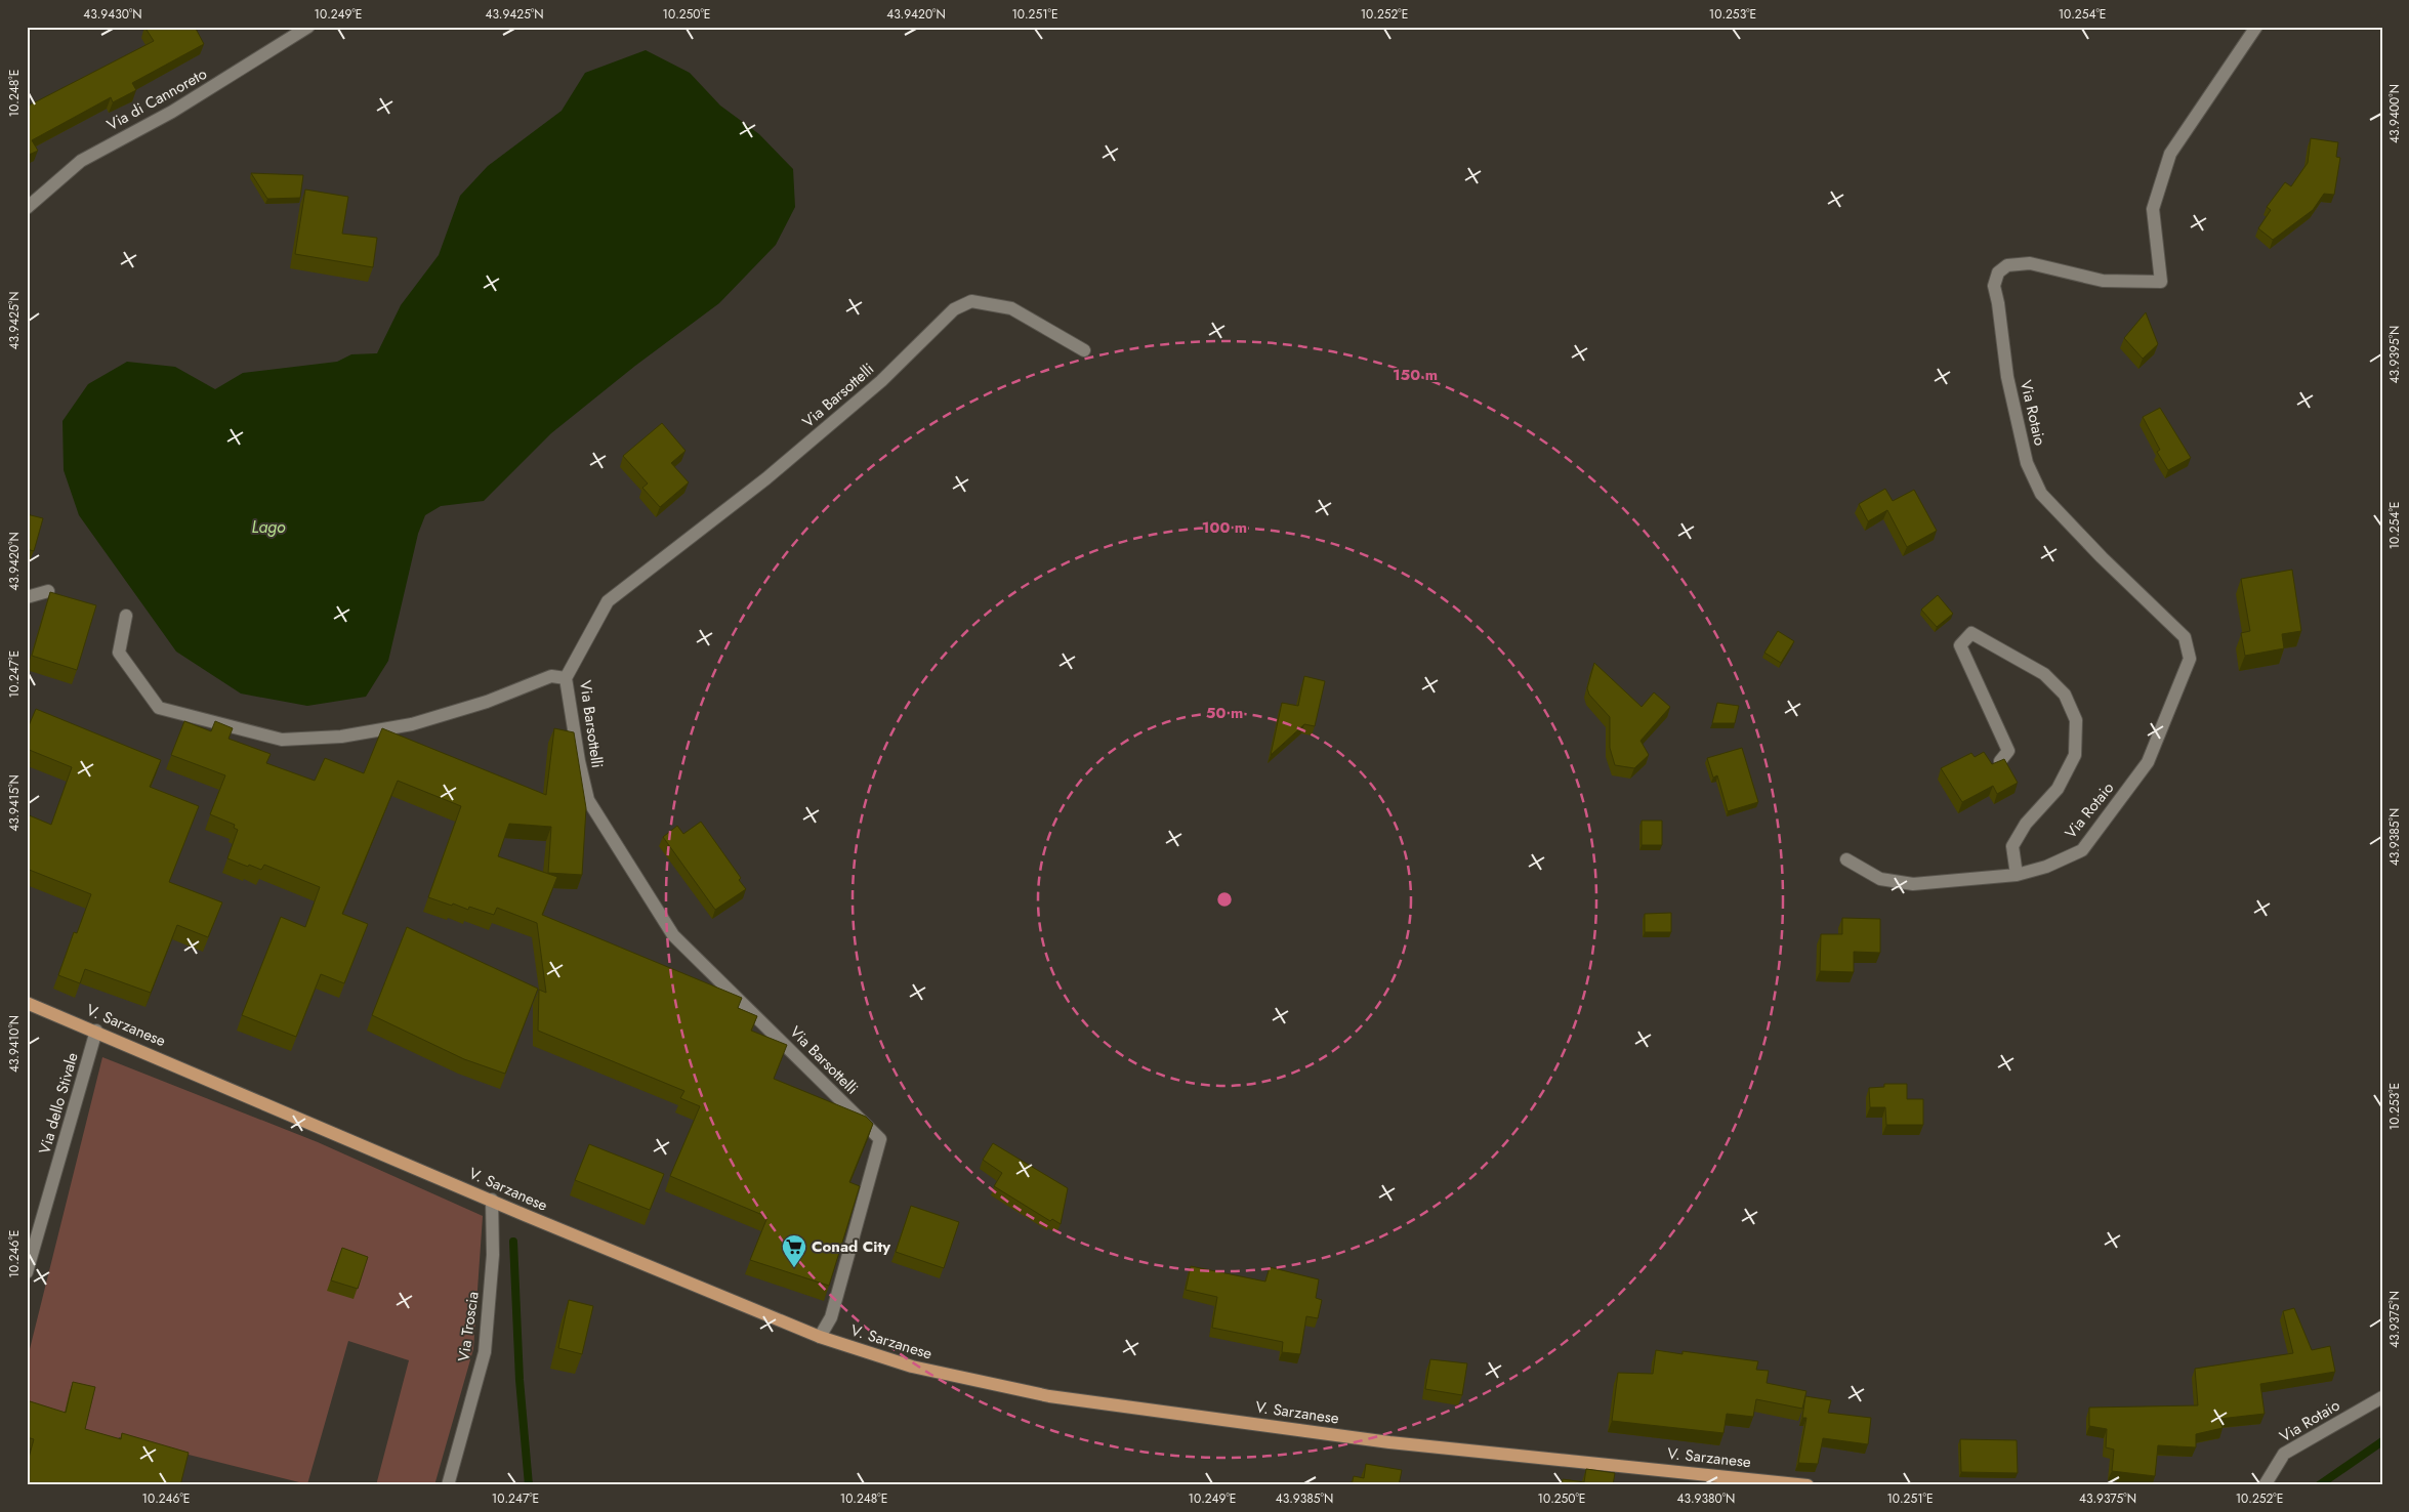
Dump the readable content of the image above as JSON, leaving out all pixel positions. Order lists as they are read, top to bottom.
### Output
{
  "streets": {
    "main road": ["V. Sarzanese"],
    "street": [
      "Via di Cannoreto",
      "Via Barsottelli",
      "Via Rotaio",
      "Via dello Stivale",
      "Via Troscia"
    ]
  },
  "crossings": [
    ["Via Barsottelli", "V. Sarzanese"],
    ["V. Sarzanese", "Via dello Stivale"],
    ["V. Sarzanese", "Via Troscia"]
  ],
  "water": ["Lago"],
  "places": {
    "supermarket": ["Conad City"]
  },
  "coordinates": [
    "43.9430°N",
    "10.249°E",
    "43.9425°N",
    "10.250°E",
    "43.9420°N",
    "10.251°E",
    "10.252°E",
    "10.253°E",
    "10.254°E",
    "10.248°E",
    "43.9400°N",
    "43.9395°N",
    "10.247°E",
    "43.9415°N",
    "43.9385°N",
    "43.9410°N",
    "10.246°E",
    "43.9375°N",
    "43.9380°N"
  ],
  "rings": ["150 m", "100 m", "50 m"]
}
